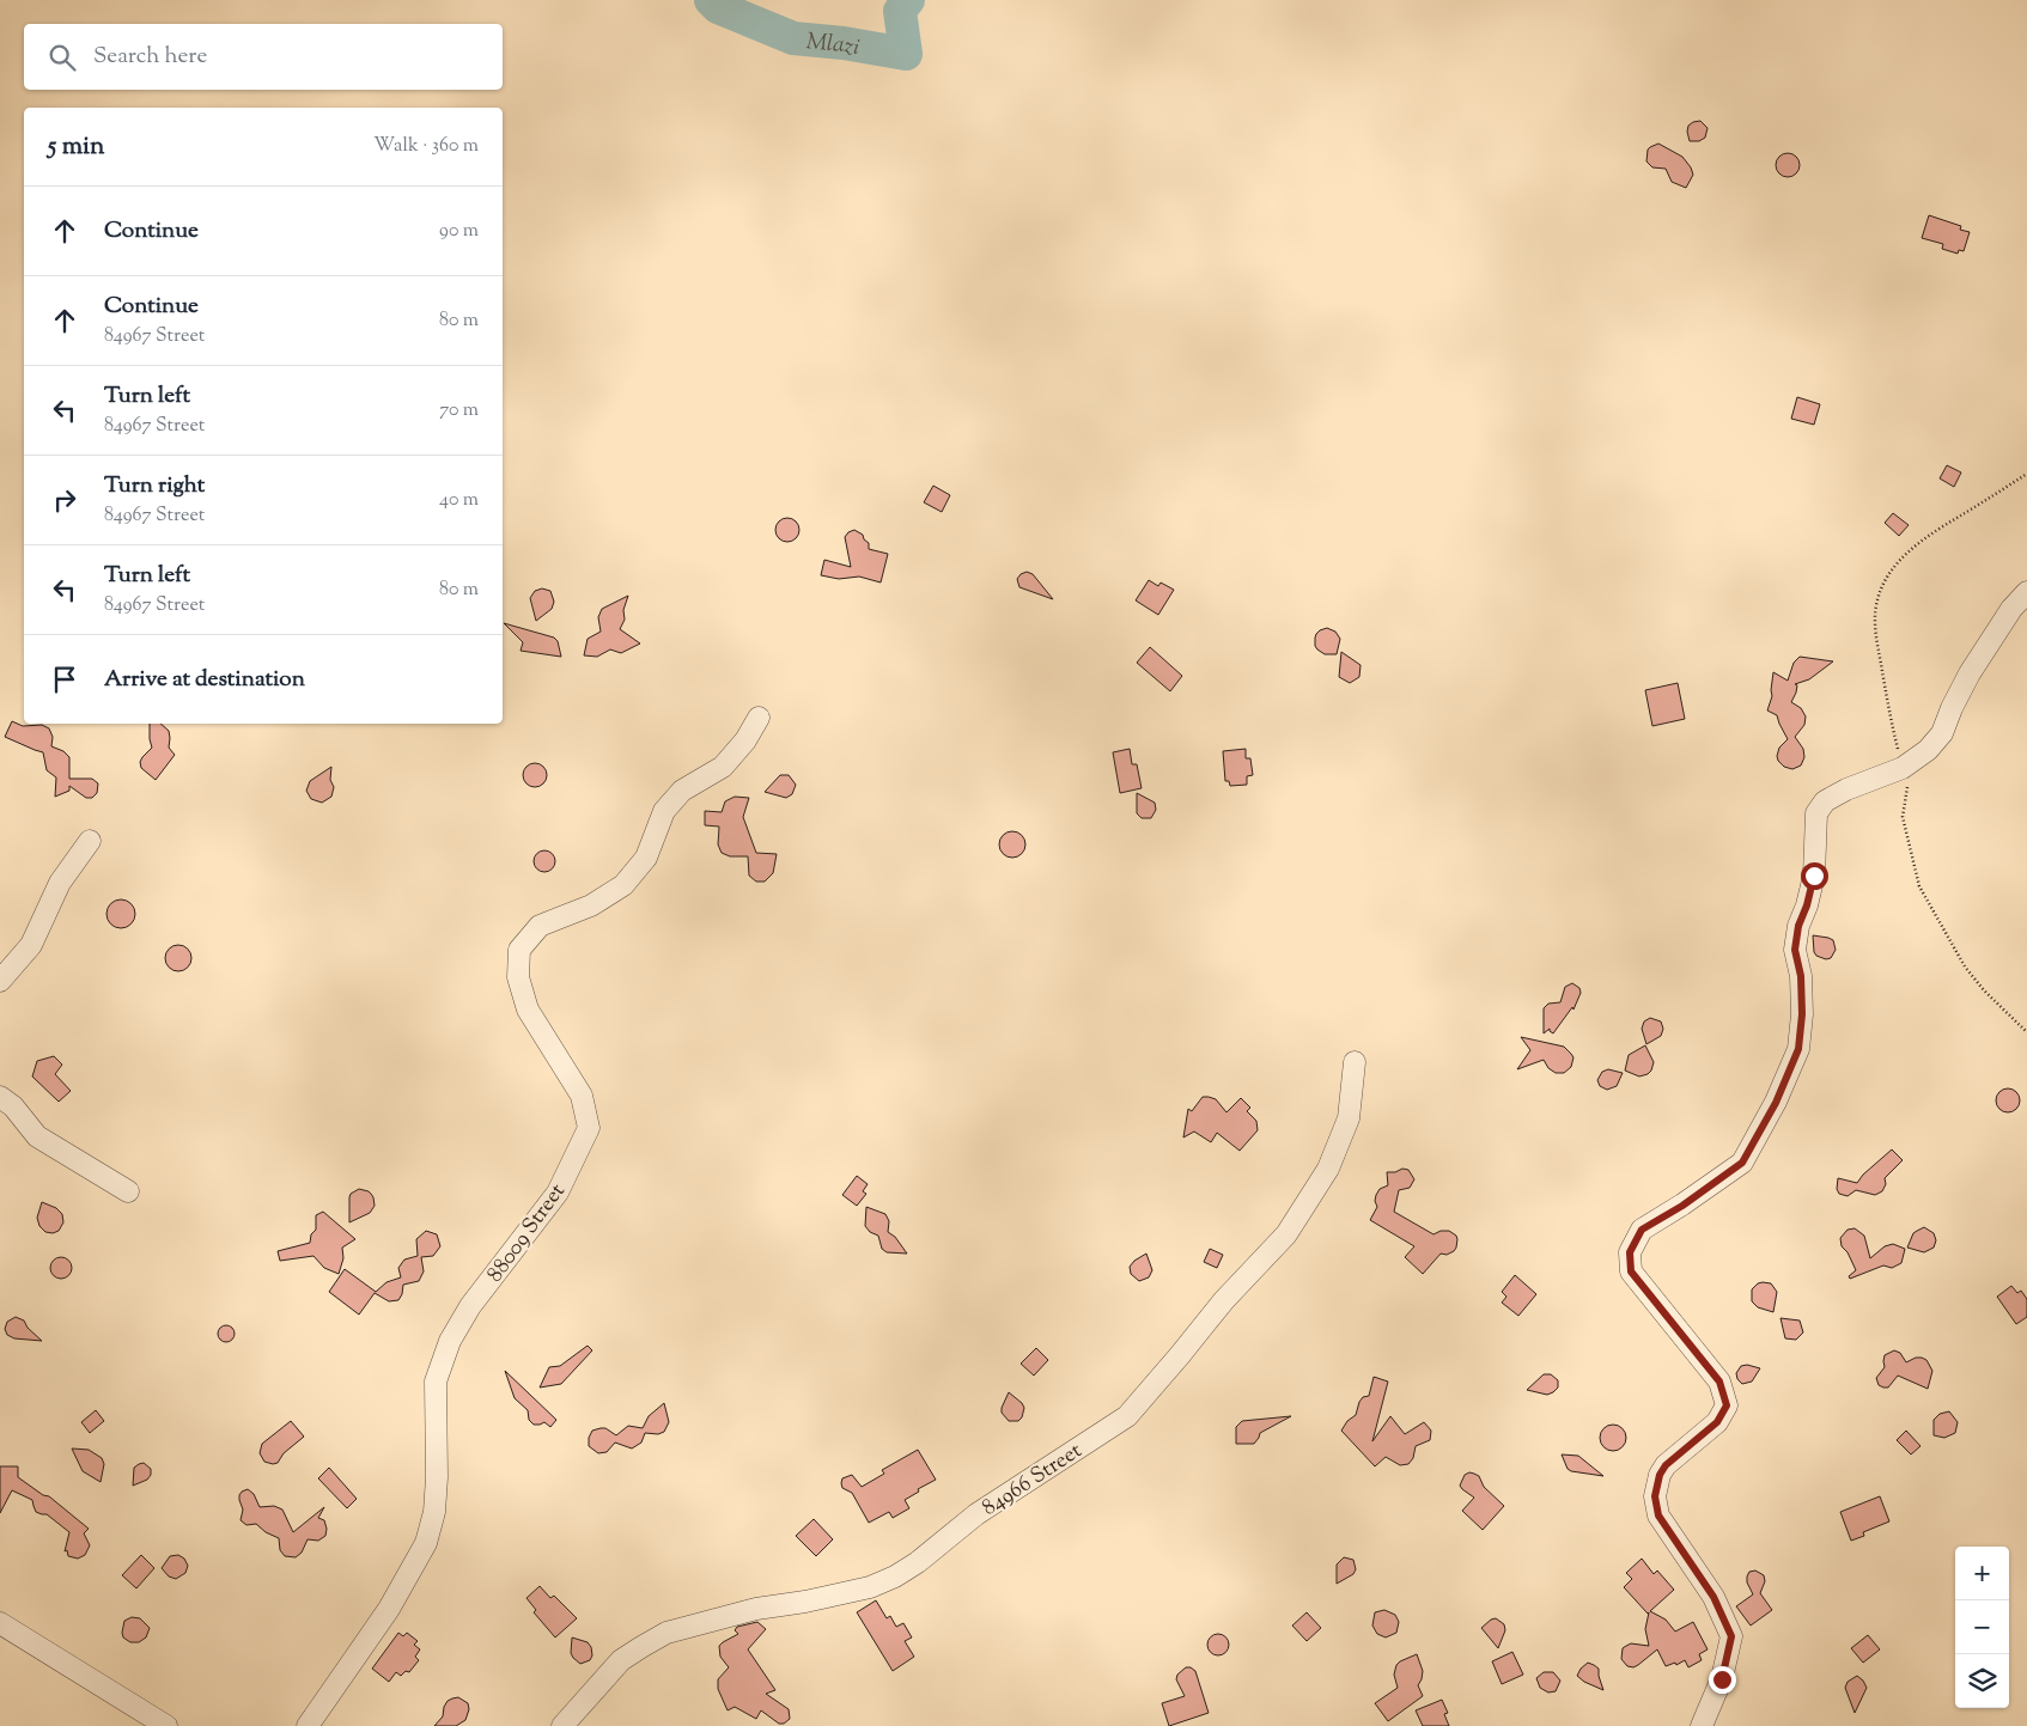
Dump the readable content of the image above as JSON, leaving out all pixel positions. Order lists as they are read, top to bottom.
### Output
{
  "streets": {
    "street": ["88009 Street", "84966 Street"]
  },
  "water": ["Mlazi"],
  "page": {
    "search": "Search here",
    "heading": ["5 min", "Walk · 360 m"],
    "list": [
      ["Continue", "90 m"],
      ["Continue", "84967 Street", "80 m"],
      ["Turn left", "84967 Street", "70 m"],
      ["Turn right", "84967 Street", "40 m"],
      ["Turn left", "84967 Street", "80 m"],
      "Arrive at destination"
    ],
    "map_buttons": ["+", "−"]
  }
}
